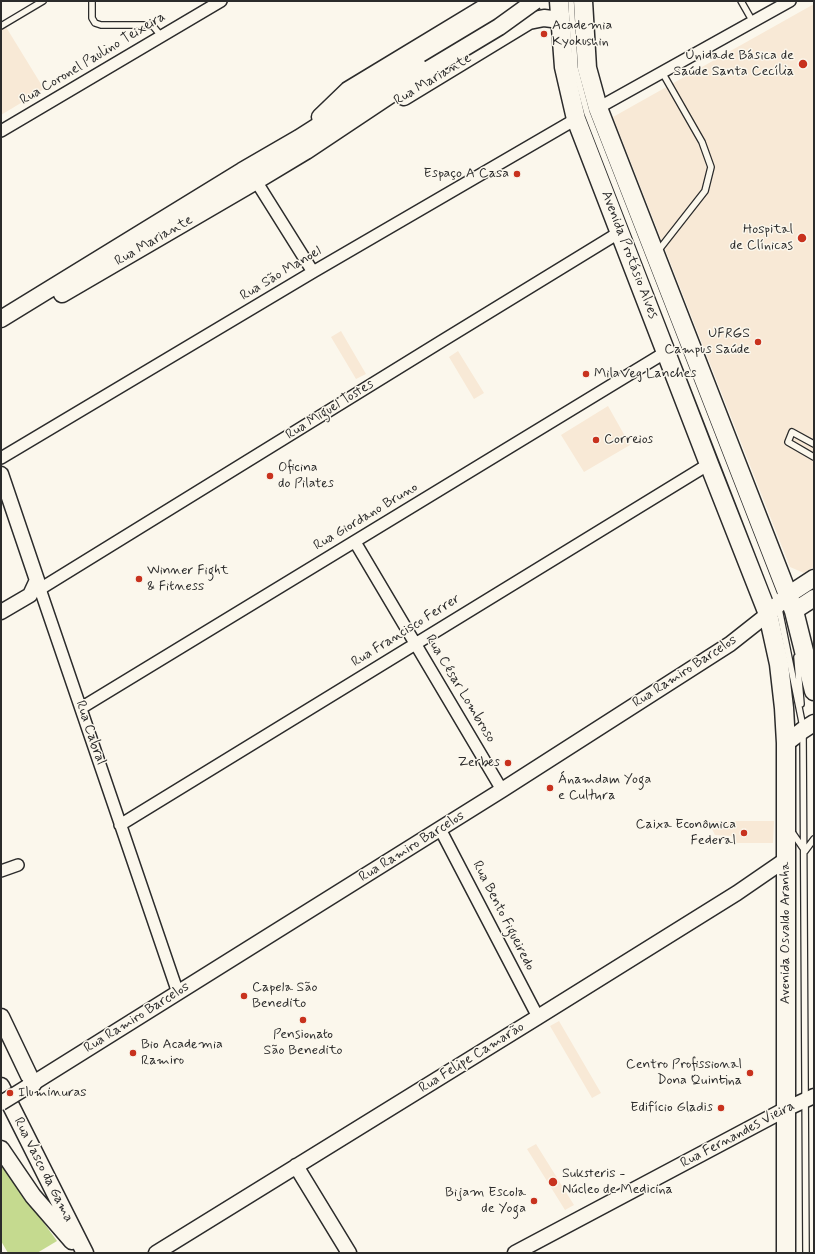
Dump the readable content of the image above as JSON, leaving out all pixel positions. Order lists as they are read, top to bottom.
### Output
{
  "streets": {
    "main road": [
      "Rua Mariante",
      "Avenida Protásio Alves",
      "Rua Ramiro Barcelos",
      "Avenida Osvaldo Aranha",
      "Rua Vasco da Gama"
    ],
    "street": [
      "Rua Coronel Paulino Teixeira",
      "Rua São Manoel",
      "Rua Miguel Tostes",
      "Rua Giordano Bruno",
      "Rua Francisco Ferrer",
      "Rua César Lombroso",
      "Rua Cabral",
      "Rua Bento Figueiredo",
      "Rua Felipe Camarão",
      "Rua Fernandes Vieira"
    ]
  },
  "crossings": [
    ["Rua Mariante", "Avenida Protásio Alves"],
    ["Avenida Protásio Alves", "Rua São Manoel"],
    ["Avenida Protásio Alves", "Rua Miguel Tostes"],
    ["Avenida Protásio Alves", "Rua Giordano Bruno"],
    ["Avenida Protásio Alves", "Rua Francisco Ferrer"],
    ["Avenida Protásio Alves", "Rua Ramiro Barcelos"],
    ["Avenida Protásio Alves", "Avenida Osvaldo Aranha"],
    ["Rua Miguel Tostes", "Rua Cabral"],
    ["Rua Giordano Bruno", "Rua César Lombroso"],
    ["Rua Giordano Bruno", "Rua Cabral"],
    ["Rua Francisco Ferrer", "Rua César Lombroso"],
    ["Rua Francisco Ferrer", "Rua Cabral"],
    ["Rua Ramiro Barcelos", "Rua César Lombroso"],
    ["Rua Ramiro Barcelos", "Rua Cabral"],
    ["Rua Ramiro Barcelos", "Rua Bento Figueiredo"],
    ["Rua Ramiro Barcelos", "Avenida Osvaldo Aranha"],
    ["Rua Bento Figueiredo", "Rua Felipe Camarão"],
    ["Avenida Osvaldo Aranha", "Rua Felipe Camarão"],
    ["Avenida Osvaldo Aranha", "Rua Fernandes Vieira"]
  ],
  "places": [
    "Academia Kyokushin",
    "Unidade Básica de Saúde Santa Cecília",
    "Espaço A Casa",
    "Hospital de Clínicas",
    "UFRGS Campus Saúde",
    "MilaVeg Lanches",
    "Correios",
    "Oficina do Pilates",
    "Winner Fight & Fitness",
    "Zerbes",
    "Ánamdam Yoga e Cultura",
    "Caixa Econômica Federal",
    "Capela São Benedito",
    "Pensionato São Benedito",
    "Bio Academia Ramiro",
    "Centro Profissional Dona Quintina",
    "Iluminuras",
    "Edifício Gladis",
    "Suksteris - Núcleo de Medicina",
    "Bijam Escola de Yoga"
  ]
}
